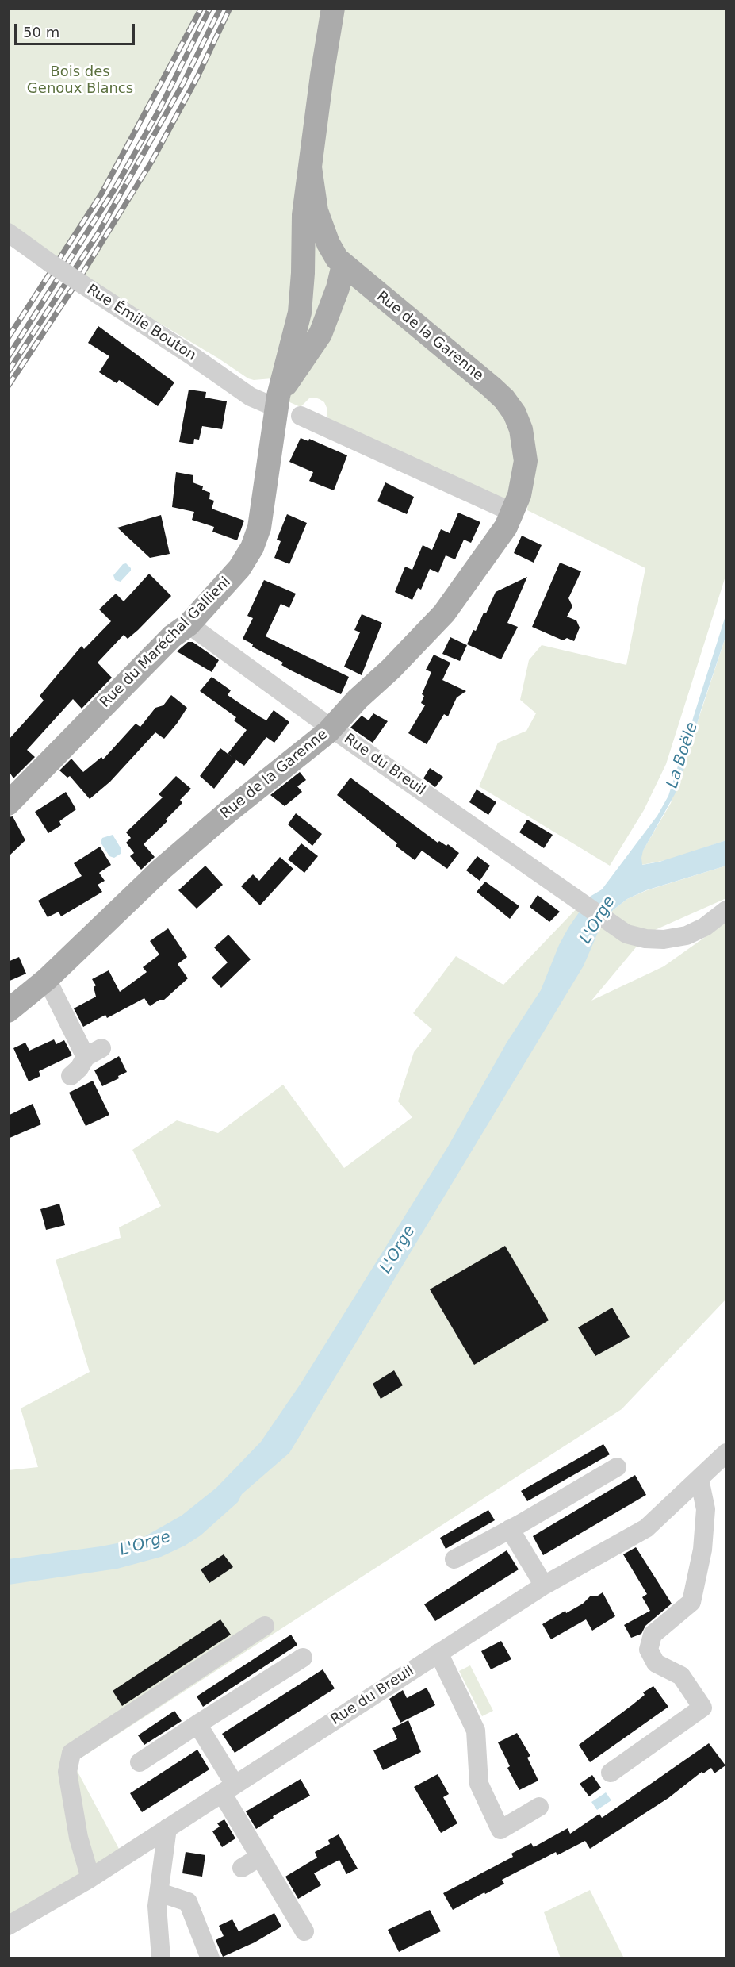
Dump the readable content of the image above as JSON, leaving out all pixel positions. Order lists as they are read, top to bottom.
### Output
{
  "streets": {
    "main road": ["Rue de la Garenne", "Rue du Maréchal Gallieni"],
    "street": ["Rue Émile Bouton", "Rue du Breuil"]
  },
  "crossings": [
    ["Rue Émile Bouton", "Rue du Maréchal Gallieni"],
    ["Rue de la Garenne", "Rue du Maréchal Gallieni"],
    ["Rue de la Garenne", "Rue du Breuil"],
    ["Rue du Maréchal Gallieni", "Rue du Breuil"]
  ],
  "water": ["La Boële", "L'Orge"],
  "parks": ["Bois des Genoux Blancs"],
  "scale_bar": "50 m"
}
